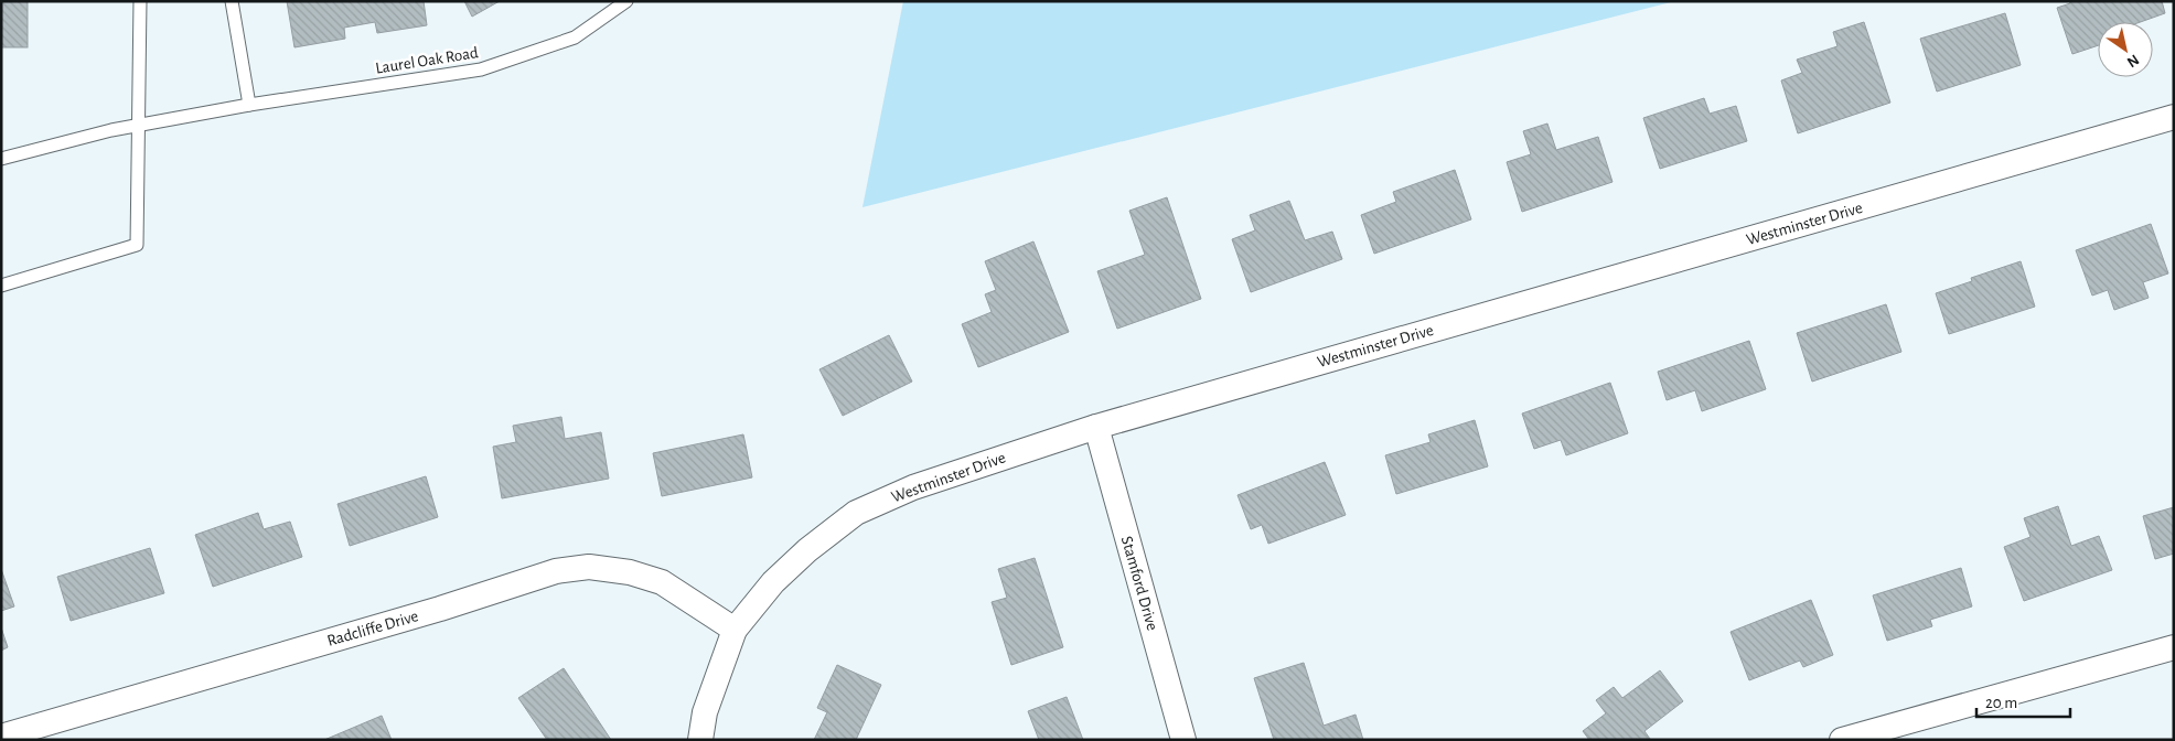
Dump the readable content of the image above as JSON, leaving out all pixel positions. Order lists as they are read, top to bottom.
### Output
{
  "streets": {
    "street": ["Westminster Drive", "Stamford Drive", "Radcliffe Drive"],
    "lane": ["Laurel Oak Road"]
  },
  "crossings": [
    ["Westminster Drive", "Stamford Drive"],
    ["Westminster Drive", "Radcliffe Drive"]
  ],
  "scale_bar": "20 m",
  "north": "bottom right"
}
